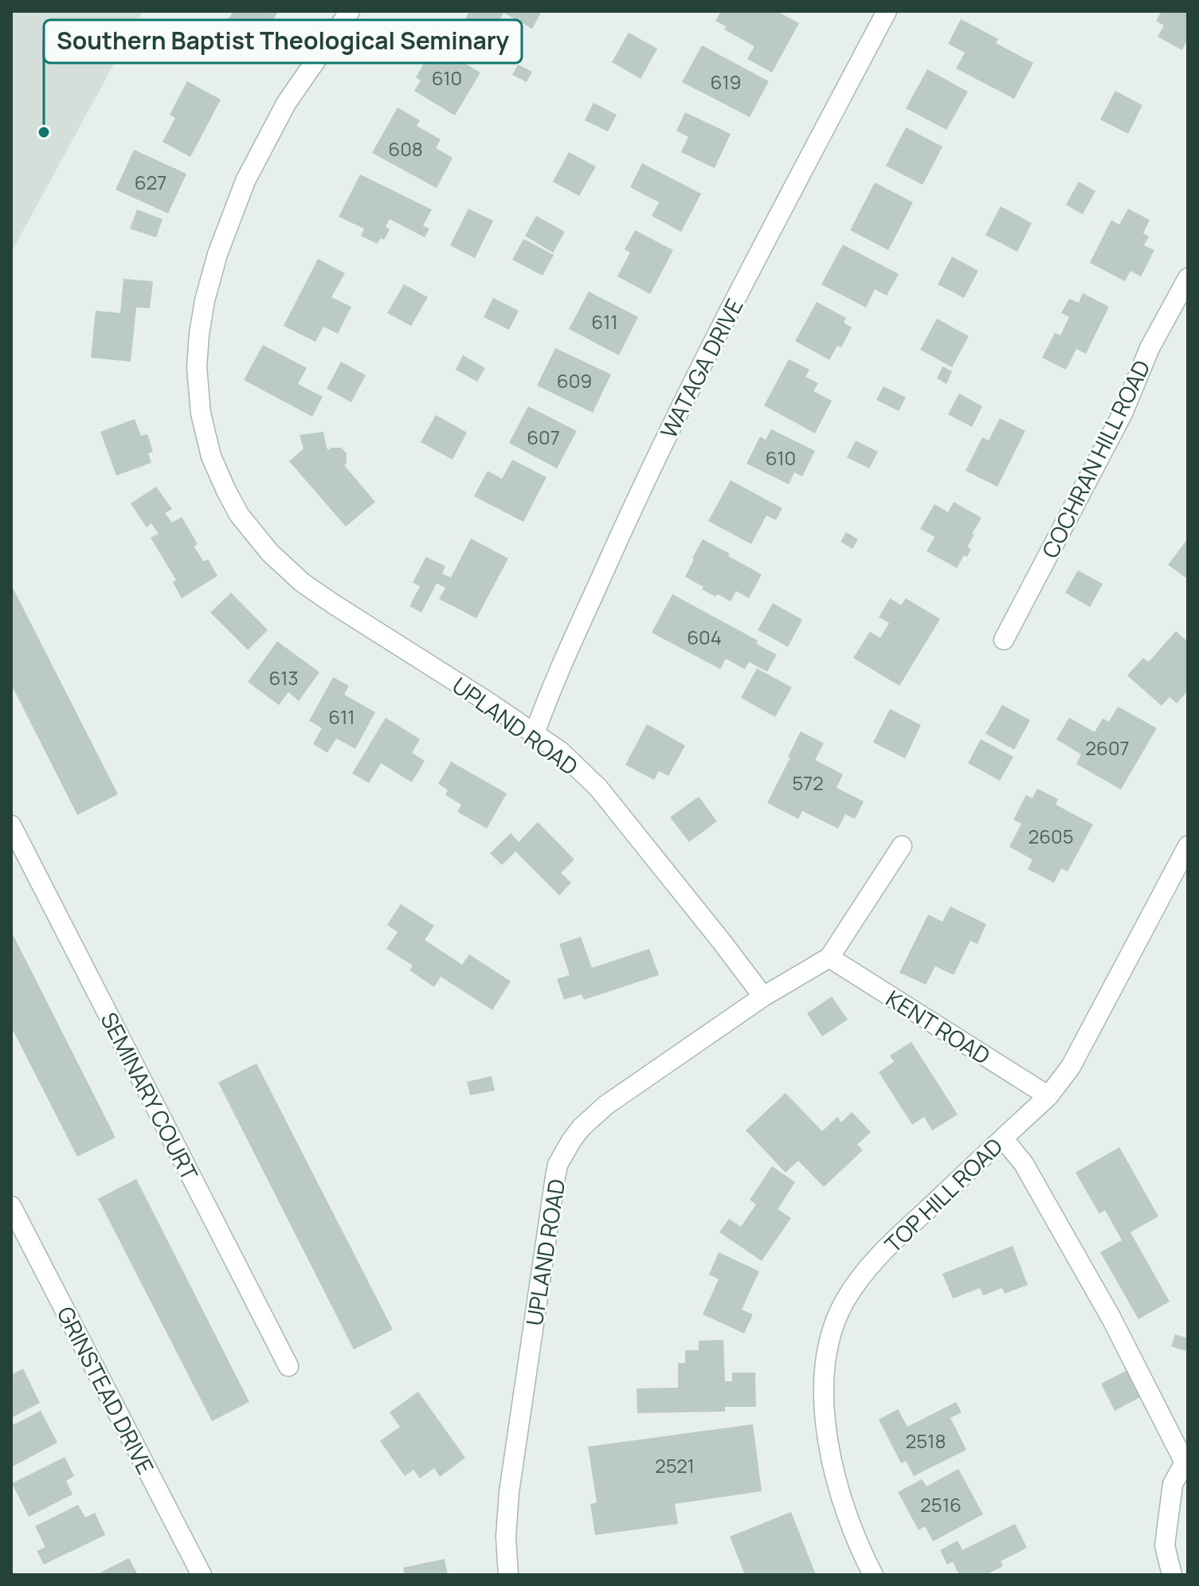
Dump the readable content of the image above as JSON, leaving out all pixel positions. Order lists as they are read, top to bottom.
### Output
{
  "streets": {
    "street": [
      "WATAGA DRIVE",
      "COCHRAN HILL ROAD",
      "UPLAND ROAD",
      "KENT ROAD",
      "SEMINARY COURT",
      "TOP HILL ROAD",
      "GRINSTEAD DRIVE"
    ]
  },
  "crossings": [
    ["WATAGA DRIVE", "UPLAND ROAD"],
    ["KENT ROAD", "TOP HILL ROAD"]
  ],
  "places": ["Southern Baptist Theological Seminary"],
  "house_numbers": [
    "610",
    "619",
    "608",
    "627",
    "611",
    "609",
    "607",
    "610",
    "604",
    "613",
    "611",
    "2607",
    "572",
    "2605",
    "2518",
    "2521",
    "2516"
  ]
}
